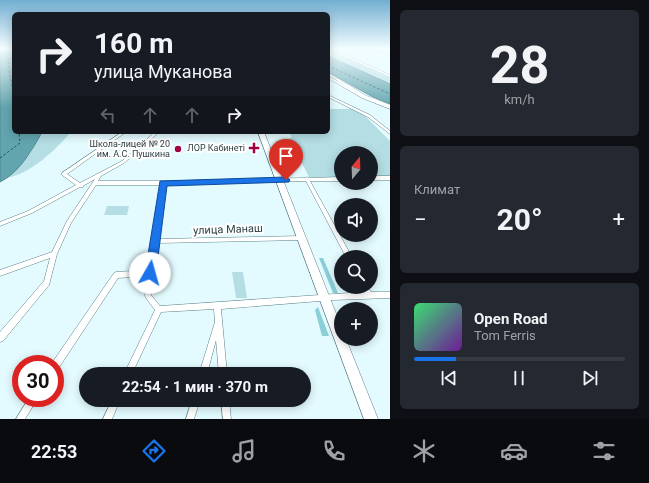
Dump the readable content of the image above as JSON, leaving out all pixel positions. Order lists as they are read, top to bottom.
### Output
{
  "streets": {
    "street": ["улица Манаш"]
  },
  "places": {
    "health": ["ЛОР Кабинетi"],
    "other": ["Школа-лицей № 20 им. А.С. Пушкина"]
  },
  "north": "top",
  "page": {
    "tile": [
      ["28", "km/h"],
      "Климат"
    ],
    "turn": ["160 m", "улица Муканова"],
    "map_buttons": "+",
    "heat": ["−", "20°", "+"],
    "song": ["Open Road", "Tom Ferris"],
    "limit": "30",
    "trip": "22:54 · 1 мин · 370 m",
    "tabs": "22:53"
  }
}
